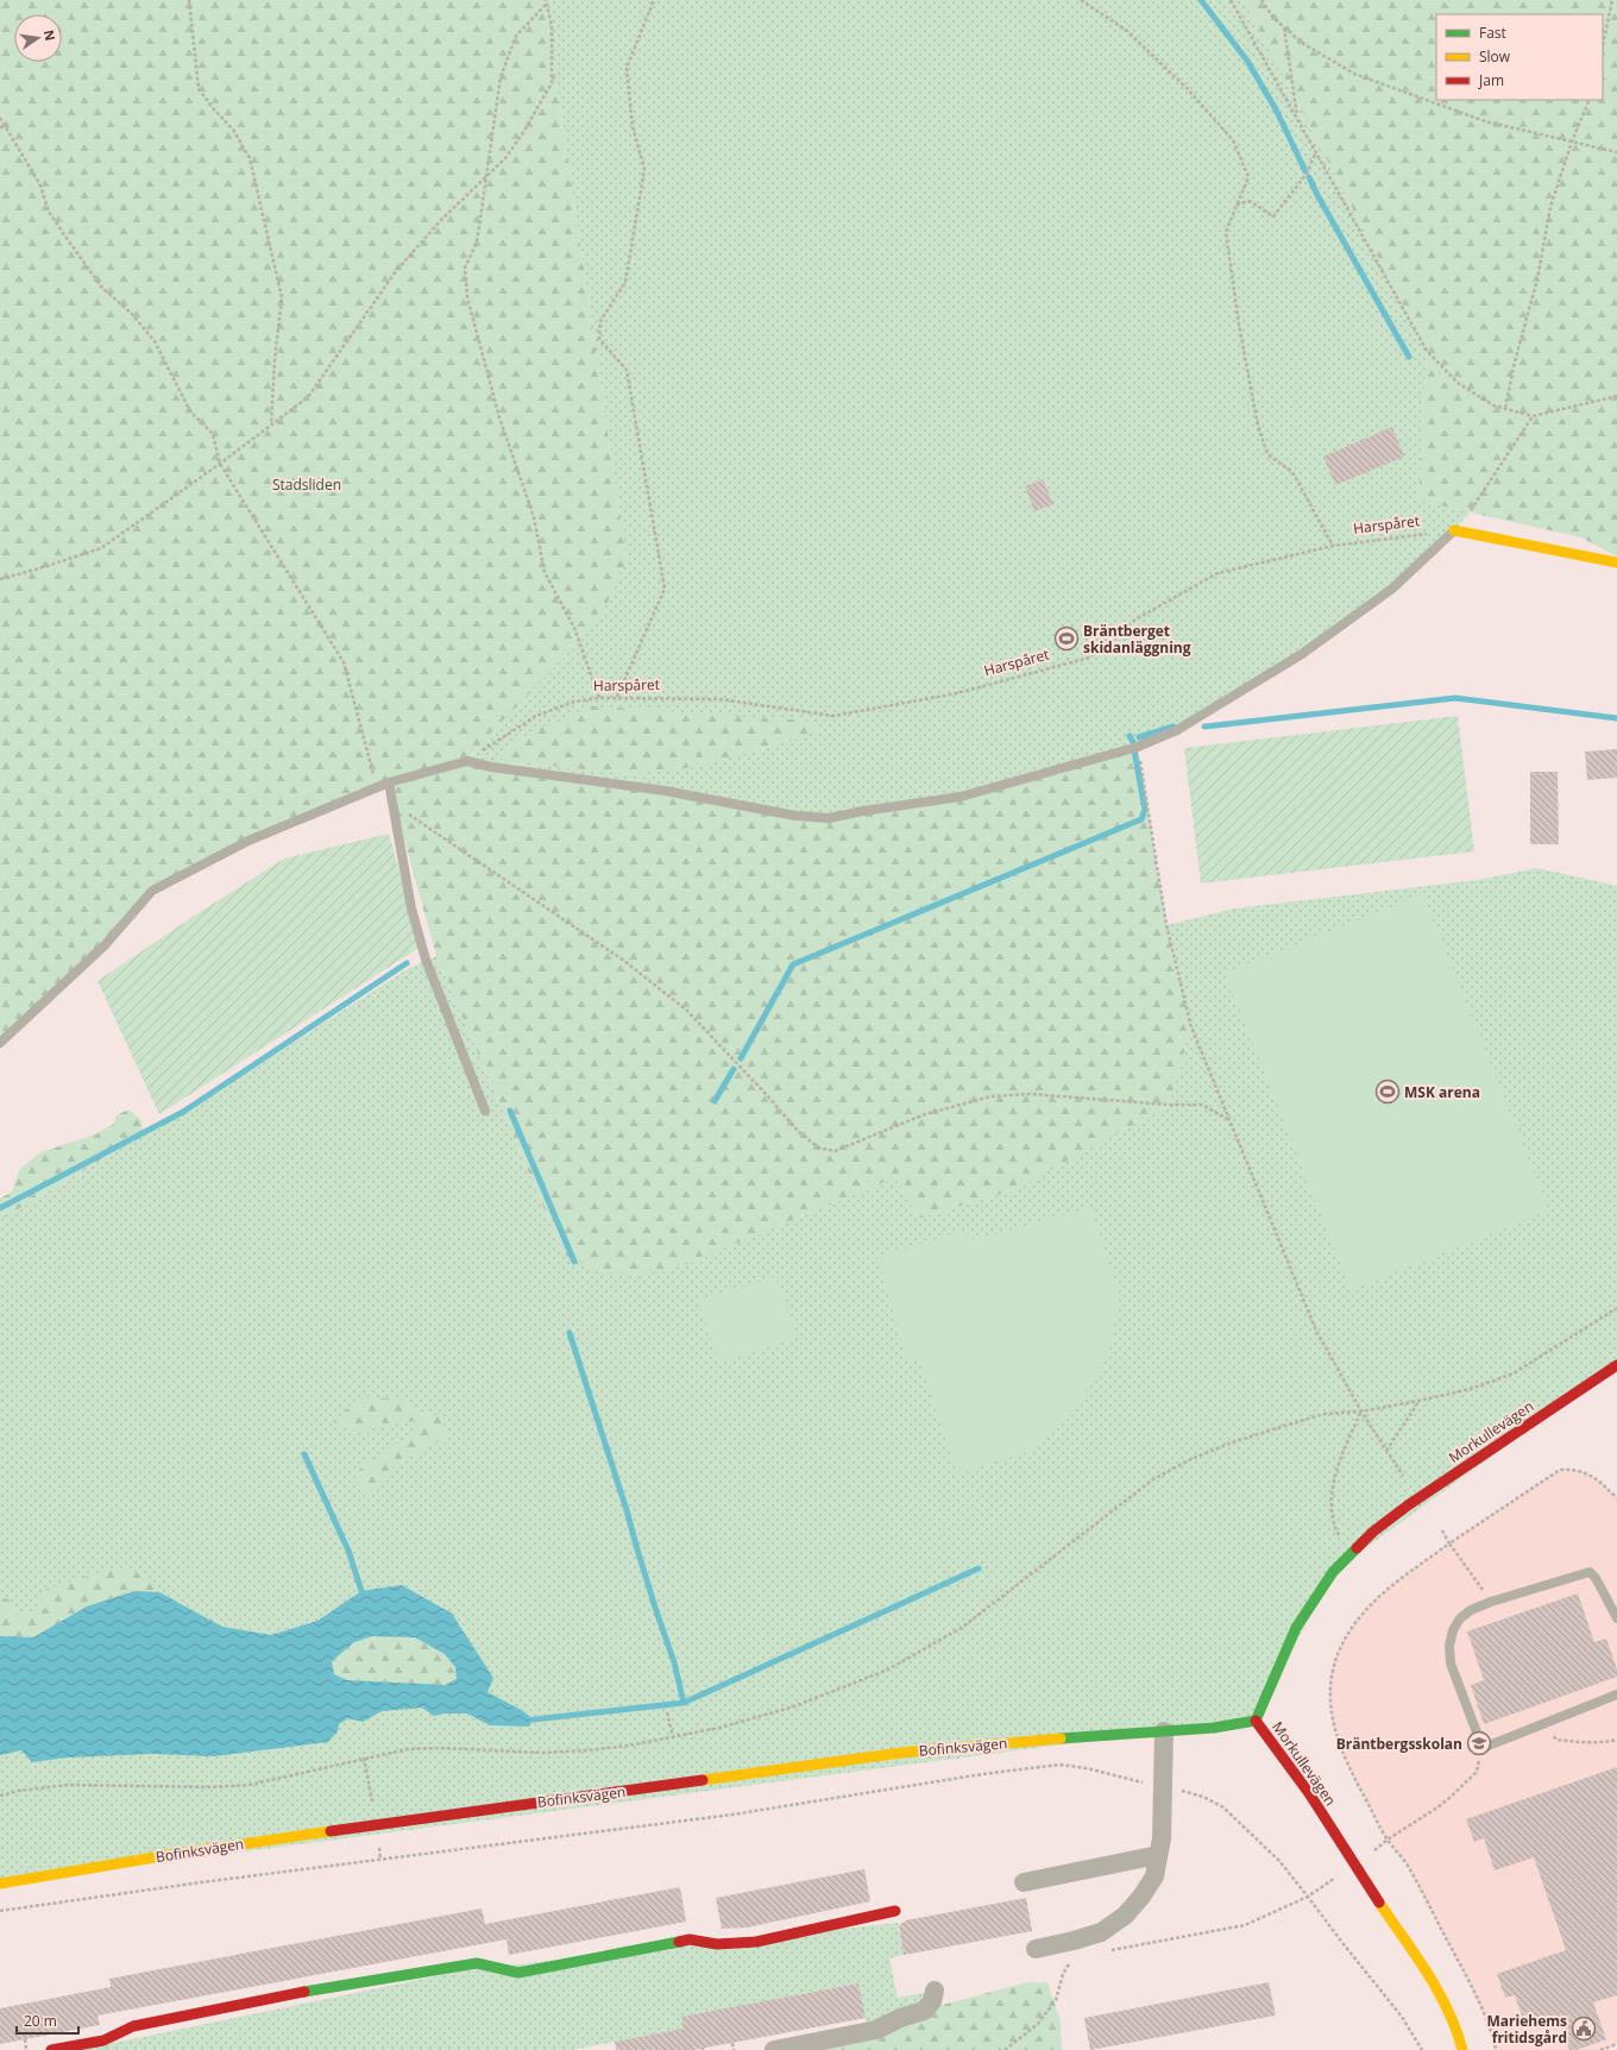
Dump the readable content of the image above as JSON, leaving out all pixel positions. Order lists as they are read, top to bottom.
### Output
{
  "streets": {
    "street": ["Morkullevägen", "Bofinksvägen"],
    "path": ["Harspåret"]
  },
  "crossings": [
    ["Morkullevägen", "Bofinksvägen"]
  ],
  "parks": ["Stadsliden"],
  "places": {
    "sports": ["Bräntberget skidanläggning", "MSK arena"],
    "school or university": ["Bräntbergsskolan"],
    "public building": ["Mariehems fritidsgård"]
  },
  "legend": ["Fast", "Slow", "Jam"],
  "scale_bar": "20 m",
  "north": "right"
}
